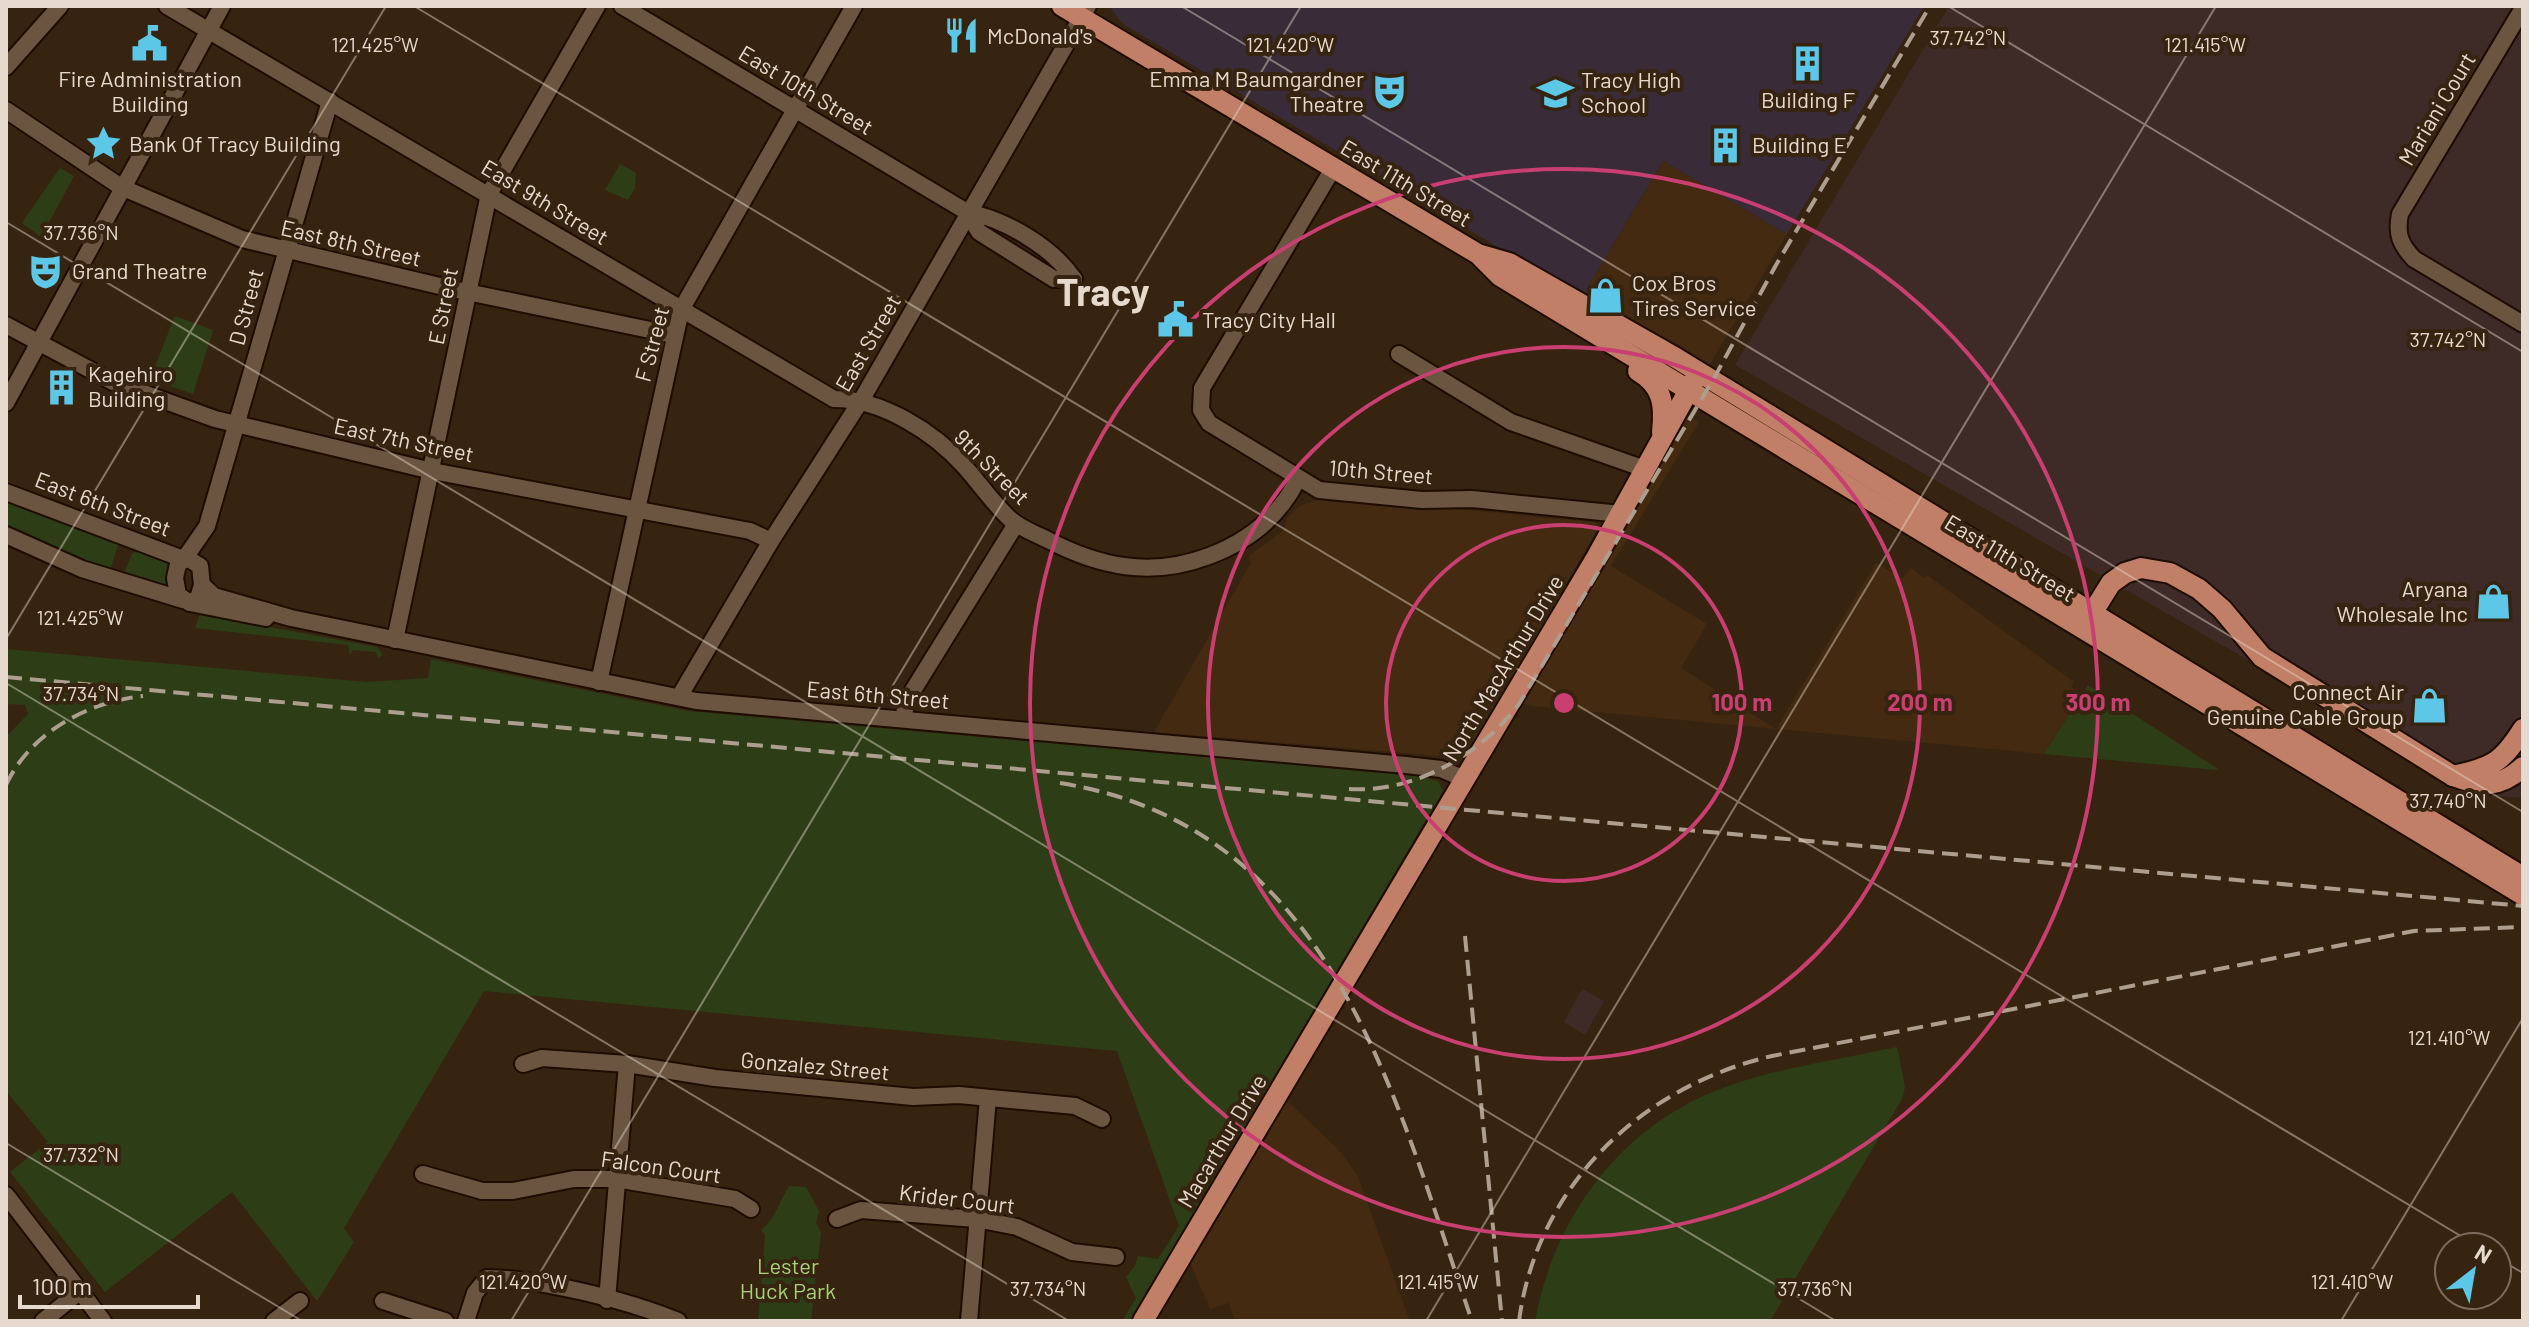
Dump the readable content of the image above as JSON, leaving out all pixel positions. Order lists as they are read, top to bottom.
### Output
{
  "streets": {
    "main road": ["East 11th Street", "North MacArthur Drive", "Macarthur Drive"],
    "street": [
      "East 10th Street",
      "Mariani Court",
      "East 9th Street",
      "East 8th Street",
      "E Street",
      "D Street",
      "East Street",
      "F Street",
      "East 7th Street",
      "9th Street",
      "10th Street",
      "East 6th Street",
      "Gonzalez Street",
      "Falcon Court",
      "Krider Court"
    ]
  },
  "crossings": [
    ["East 10th Street", "East Street"],
    ["East 10th Street", "F Street"],
    ["East 11th Street", "East Street"],
    ["East 11th Street", "10th Street"],
    ["East 11th Street", "North MacArthur Drive"],
    ["East 9th Street", "E Street"],
    ["East 9th Street", "D Street"],
    ["East 9th Street", "East Street"],
    ["East 9th Street", "F Street"],
    ["East 9th Street", "9th Street"],
    ["East 8th Street", "E Street"],
    ["East 8th Street", "D Street"],
    ["East 8th Street", "F Street"],
    ["E Street", "East 7th Street"],
    ["E Street", "East 6th Street"],
    ["D Street", "East 7th Street"],
    ["D Street", "East 6th Street"],
    ["East Street", "East 7th Street"],
    ["East Street", "9th Street"],
    ["East Street", "East 6th Street"],
    ["F Street", "East 7th Street"],
    ["F Street", "East 6th Street"],
    ["9th Street", "10th Street"],
    ["10th Street", "North MacArthur Drive"],
    ["East 6th Street", "North MacArthur Drive"],
    ["North MacArthur Drive", "Macarthur Drive"]
  ],
  "districts": ["Tracy"],
  "parks": ["Lester Huck Park"],
  "places": {
    "restaurant": ["McDonald's"],
    "public building": ["Fire Administration Building", "Tracy City Hall"],
    "building": ["Building F", "Building E", "Kagehiro Building"],
    "theatre": ["Emma M Baumgardner Theatre", "Grand Theatre"],
    "school or university": ["Tracy High School"],
    "place": ["Bank Of Tracy Building"],
    "shop": ["Cox Bros Tires Service", "Aryana Wholesale Inc", "Connect Air Genuine Cable Group"]
  },
  "scale_bar": "100 m",
  "north": "top right",
  "coordinates": [
    "37.742°N",
    "121.420°W",
    "121.415°W",
    "121.425°W",
    "37.736°N",
    "37.734°N",
    "37.740°N",
    "121.410°W",
    "37.732°N"
  ],
  "rings": ["100 m", "200 m", "300 m"]
}
